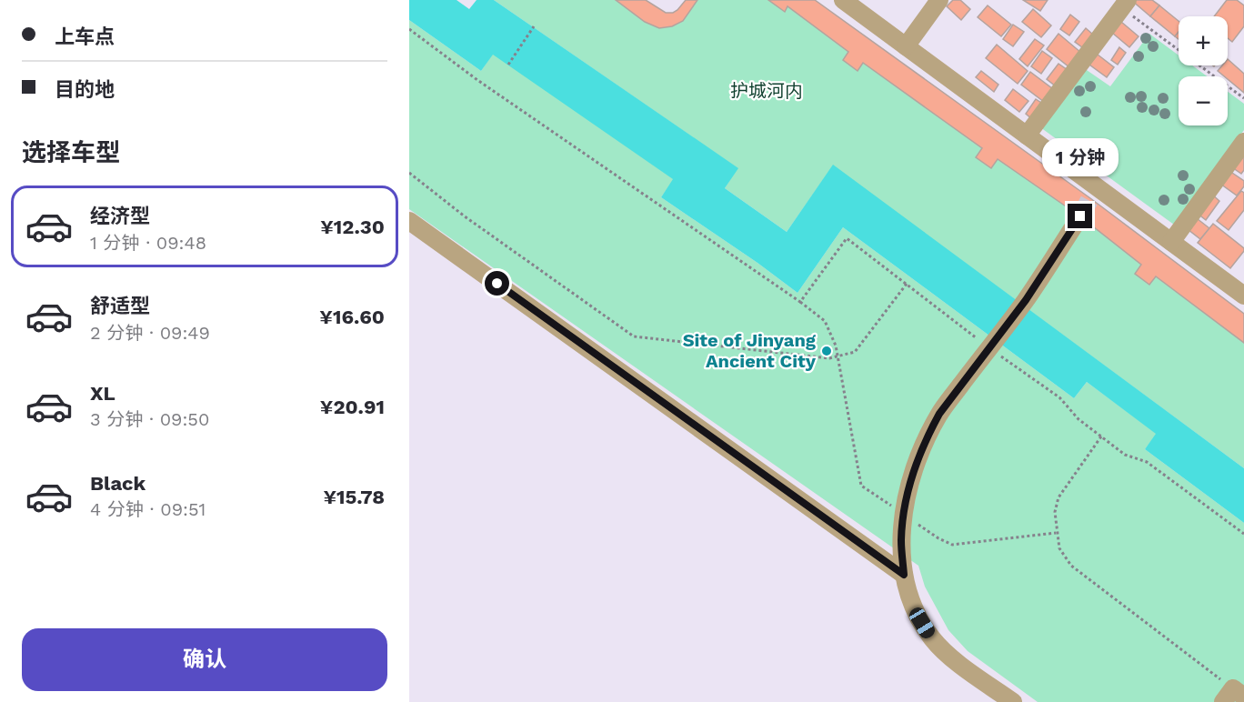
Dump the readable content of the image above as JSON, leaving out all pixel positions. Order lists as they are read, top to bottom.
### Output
{
  "parks": ["护城河内"],
  "places": ["Site of Jinyang Ancient City"],
  "page": {
    "banner": ["上车点", "目的地"],
    "map_buttons": ["+", "−"],
    "heading": "选择车型",
    "bubble": "1 分钟",
    "list": [
      {
        "name": "经济型",
        "note": "1 分钟 · 09:48",
        "value": "¥12.30"
      },
      {
        "name": "舒适型",
        "note": "2 分钟 · 09:49",
        "value": "¥16.60"
      },
      {
        "name": "XL",
        "note": "3 分钟 · 09:50",
        "value": "¥20.91"
      },
      {
        "name": "Black",
        "note": "4 分钟 · 09:51",
        "value": "¥15.78"
      }
    ],
    "buttons": "确认"
  }
}
